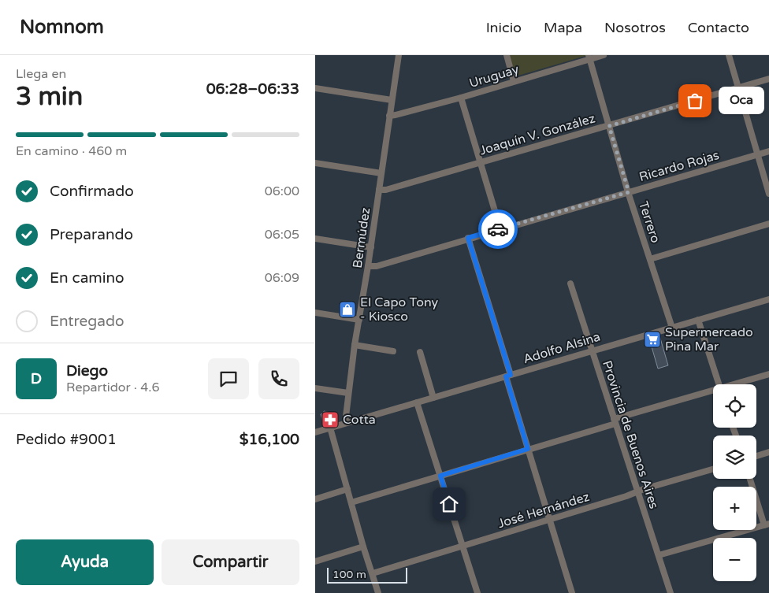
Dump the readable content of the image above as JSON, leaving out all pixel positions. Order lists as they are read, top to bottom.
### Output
{
  "streets": {
    "street": [
      "Uruguay",
      "Joaquín V. González",
      "Ricardo Rojas",
      "Terrero",
      "Bermúdez",
      "Adolfo Alsina",
      "Provincia de Buenos Aires",
      "José Hernández"
    ]
  },
  "crossings": [
    ["Uruguay", "Terrero"],
    ["Uruguay", "Bermúdez"],
    ["Joaquín V. González", "Terrero"],
    ["Joaquín V. González", "Bermúdez"],
    ["Ricardo Rojas", "Terrero"],
    ["Ricardo Rojas", "Bermúdez"],
    ["Terrero", "Adolfo Alsina"],
    ["Bermúdez", "Adolfo Alsina"],
    ["Adolfo Alsina", "Provincia de Buenos Aires"],
    ["Provincia de Buenos Aires", "José Hernández"]
  ],
  "places": {
    "other": ["Oca"],
    "shop": ["El Capo Tony - Kiosco"],
    "supermarket": ["Supermercado Pina Mar"],
    "pharmacy": ["Cotta"]
  },
  "scale_bar": "100 m",
  "page": {
    "header": "Nomnom",
    "nav": [
      "Inicio",
      "Mapa",
      "Nosotros",
      "Contacto"
    ],
    "heading": ["3 min", "Llega en", "06:28–06:33"],
    "panel": [
      "Diego",
      "Repartidor · 4.6",
      "Pedido #9001",
      "$16,100"
    ],
    "bubble": "Oca",
    "bar": "En camino · 460 m",
    "list": [
      ["Confirmado", "06:00"],
      ["Preparando", "06:05"],
      ["En camino", "06:09"],
      "Entregado"
    ],
    "round": "D",
    "map_buttons": ["+", "−"],
    "buttons": ["Ayuda", "Compartir"],
    "scale": "100 m"
  }
}
